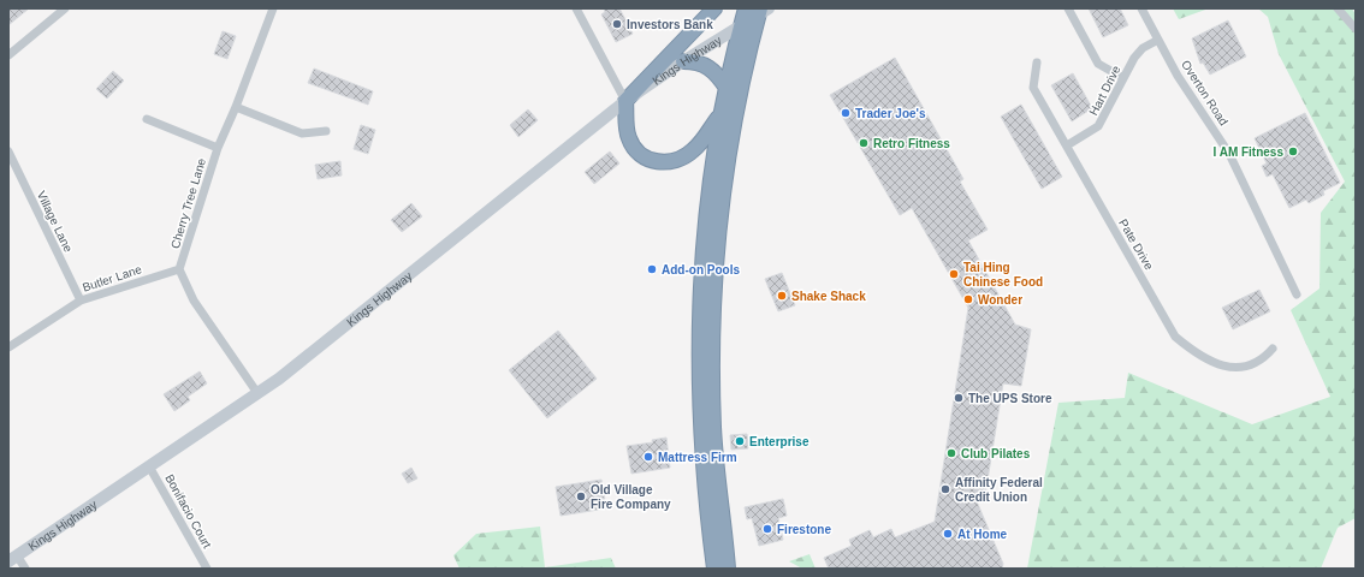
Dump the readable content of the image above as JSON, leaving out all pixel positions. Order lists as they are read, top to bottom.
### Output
{
  "streets": {
    "street": [
      "Kings Highway",
      "Hart Drive",
      "Overton Road",
      "Cherry Tree Lane",
      "Village Lane",
      "Pate Drive",
      "Butler Lane",
      "Bonifacio Court"
    ]
  },
  "crossings": [
    ["Kings Highway", "Bonifacio Court"],
    ["Hart Drive", "Overton Road"],
    ["Hart Drive", "Pate Drive"],
    ["Cherry Tree Lane", "Butler Lane"],
    ["Village Lane", "Butler Lane"]
  ],
  "places": [
    "Investors Bank",
    "Trader Joe's",
    "Retro Fitness",
    "I AM Fitness",
    "Add-on Pools",
    "Tai Hing Chinese Food",
    "Shake Shack",
    "Wonder",
    "The UPS Store",
    "Enterprise",
    "Club Pilates",
    "Mattress Firm",
    "Affinity Federal Credit Union",
    "Old Village Fire Company",
    "Firestone",
    "At Home"
  ]
}
